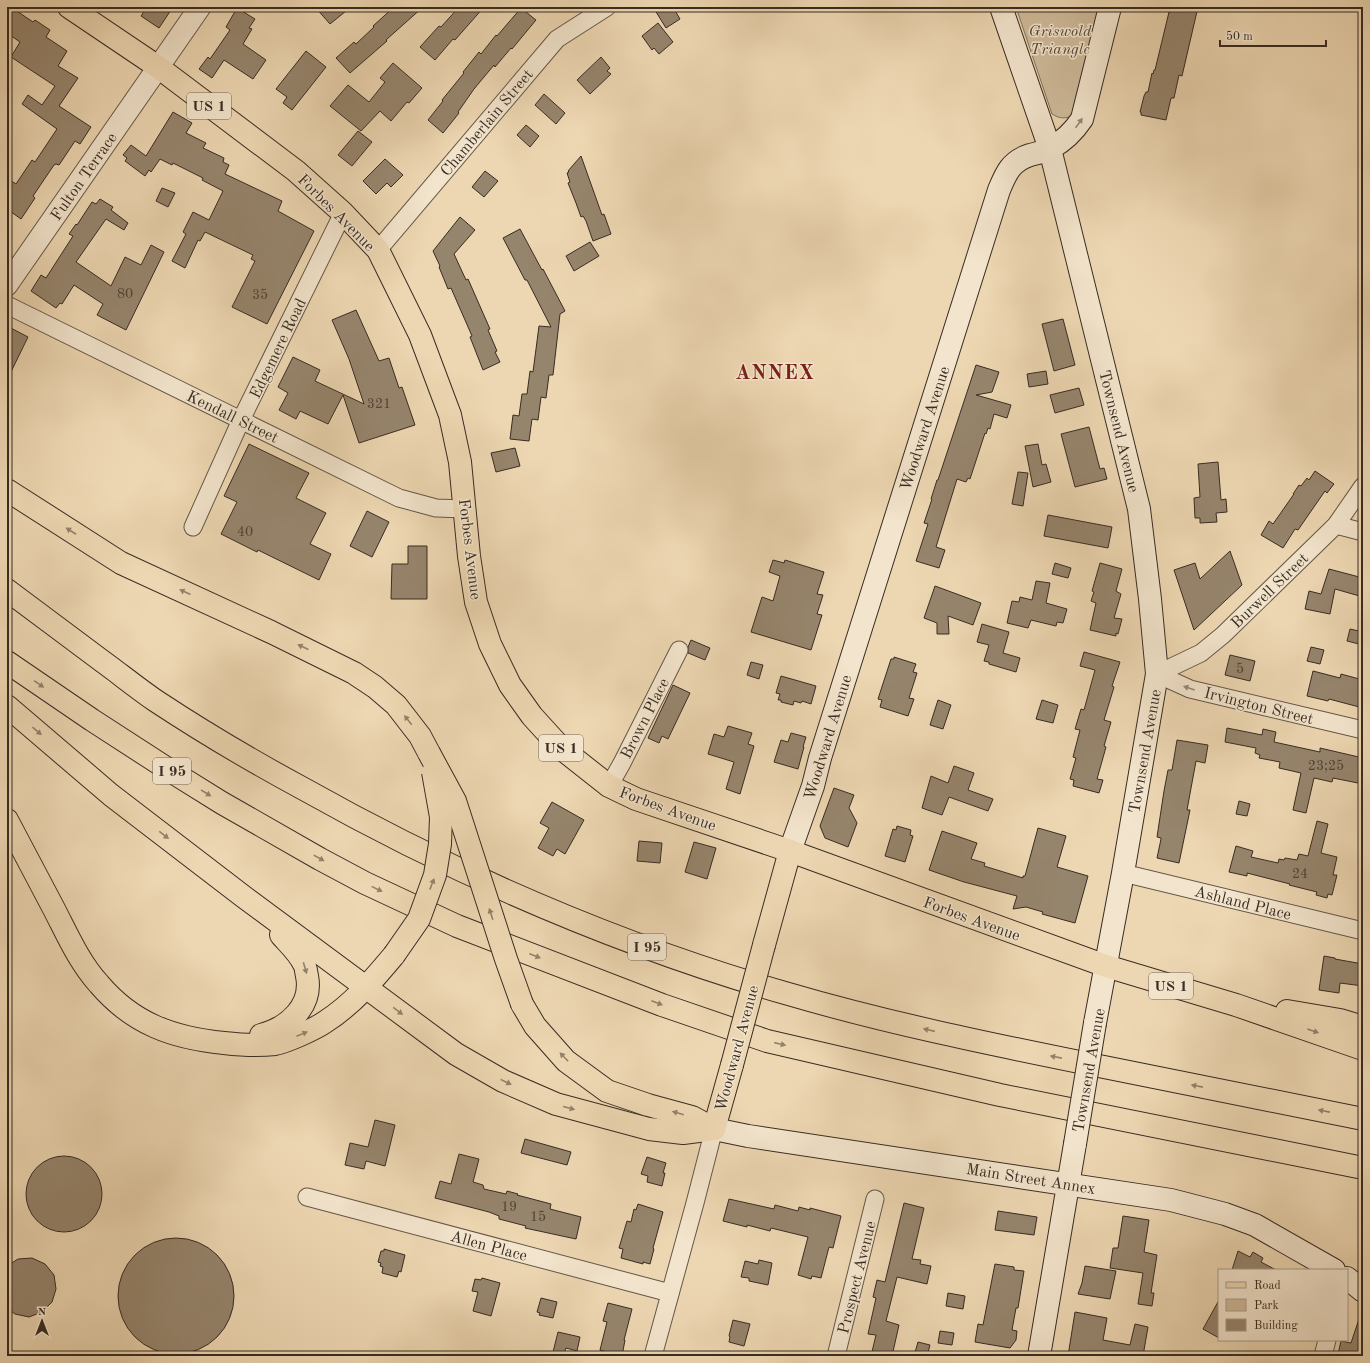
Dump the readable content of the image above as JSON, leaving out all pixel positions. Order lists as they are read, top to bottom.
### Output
{
  "streets": {
    "main road": [
      "US 1",
      "Forbes Avenue",
      "Woodward Avenue",
      "Townsend Avenue",
      "I 95",
      "Main Street Annex"
    ],
    "street": [
      "Chamberlain Street",
      "Fulton Terrace",
      "Edgemere Road",
      "Kendall Street",
      "Burwell Street",
      "Irvington Street",
      "Brown Place",
      "Ashland Place",
      "Allen Place",
      "Prospect Avenue"
    ]
  },
  "crossings": [
    ["US 1", "Forbes Avenue"],
    ["Chamberlain Street", "Forbes Avenue"],
    ["Fulton Terrace", "Forbes Avenue"],
    ["Forbes Avenue", "Edgemere Road"],
    ["Forbes Avenue", "Kendall Street"],
    ["Forbes Avenue", "Woodward Avenue"],
    ["Forbes Avenue", "Townsend Avenue"],
    ["Forbes Avenue", "Brown Place"],
    ["Edgemere Road", "Kendall Street"],
    ["Woodward Avenue", "Townsend Avenue"],
    ["Woodward Avenue", "Main Street Annex"],
    ["Woodward Avenue", "Allen Place"],
    ["Townsend Avenue", "Burwell Street"],
    ["Townsend Avenue", "Irvington Street"],
    ["Townsend Avenue", "Ashland Place"],
    ["Townsend Avenue", "Main Street Annex"],
    ["Burwell Street", "Irvington Street"]
  ],
  "one_way": ["Irvington Street"],
  "districts": ["ANNEX"],
  "parks": ["Griswold Triangle"],
  "house_numbers": [
    "80",
    "35",
    "321",
    "40",
    "5",
    "23;25",
    "24",
    "19",
    "15"
  ],
  "legend": ["Road", "Park", "Building"],
  "scale_bar": "50 m",
  "north": "top"
}
